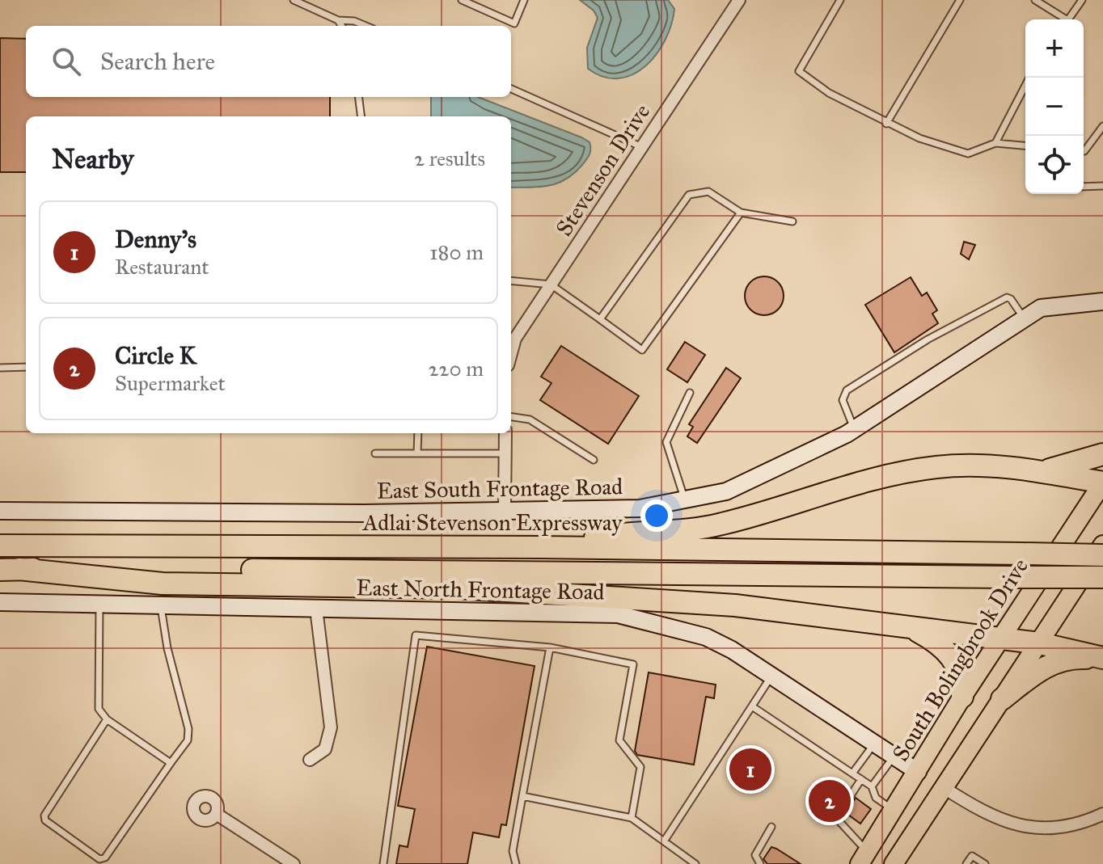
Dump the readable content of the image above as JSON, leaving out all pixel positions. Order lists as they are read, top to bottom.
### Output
{
  "streets": {
    "highway": ["Adlai Stevenson Expressway"],
    "main road": ["South Bolingbrook Drive"],
    "street": ["Stevenson Drive", "East South Frontage Road", "East North Frontage Road"]
  },
  "crossings": [
    ["East North Frontage Road", "South Bolingbrook Drive"]
  ],
  "page": {
    "map_buttons": ["+", "−"],
    "search": "Search here",
    "heading": ["Nearby", "2 results"],
    "list": [
      {
        "mark": "1",
        "name": "Denny's",
        "note": "Restaurant",
        "value": "180 m"
      },
      {
        "mark": "2",
        "name": "Circle K",
        "note": "Supermarket",
        "value": "220 m"
      }
    ],
    "pins": ["1", "2"]
  }
}
